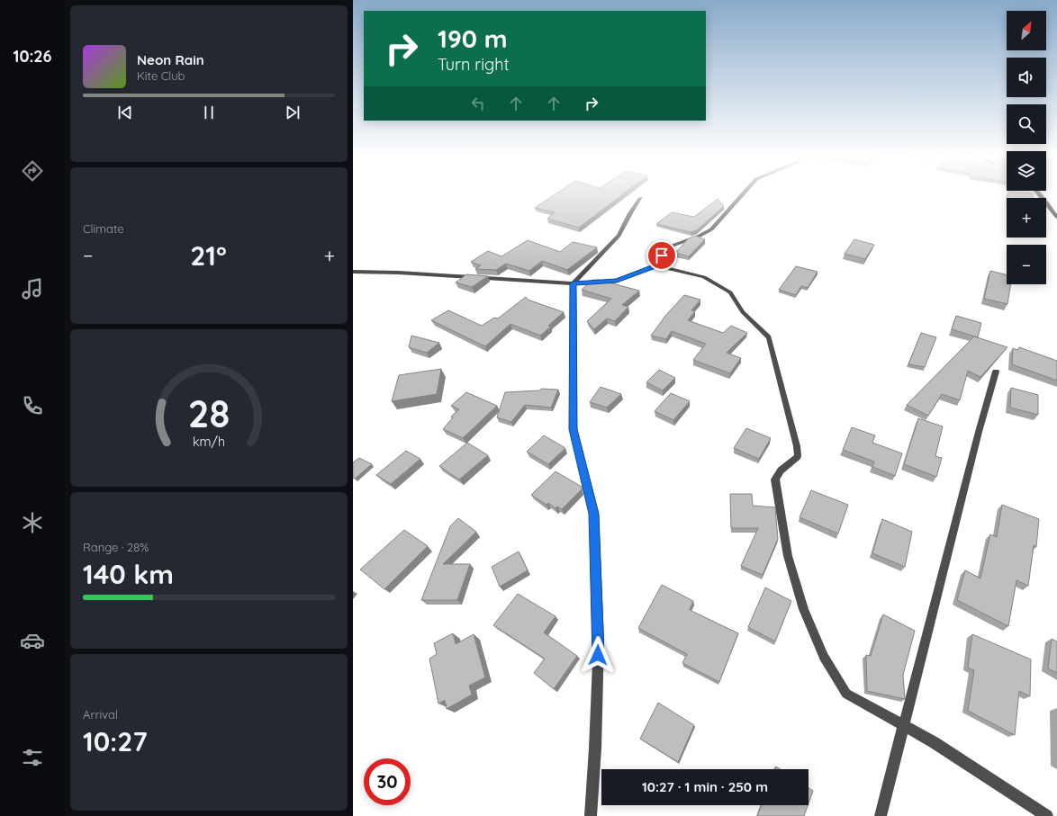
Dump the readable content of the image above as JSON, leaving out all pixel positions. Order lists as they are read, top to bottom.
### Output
{
  "north": "top right",
  "page": {
    "tabs": "10:26",
    "map_buttons": ["+", "−"],
    "turn": ["190 m", "Turn right"],
    "song": ["Neon Rain", "Kite Club"],
    "tile": [
      "Climate",
      ["Range · 28%", "140 km"],
      ["Arrival", "10:27"]
    ],
    "heat": ["−", "21°", "+"],
    "limit": "30",
    "trip": "10:27 · 1 min · 250 m",
    "gauge": ["28", "km/h"]
  }
}
